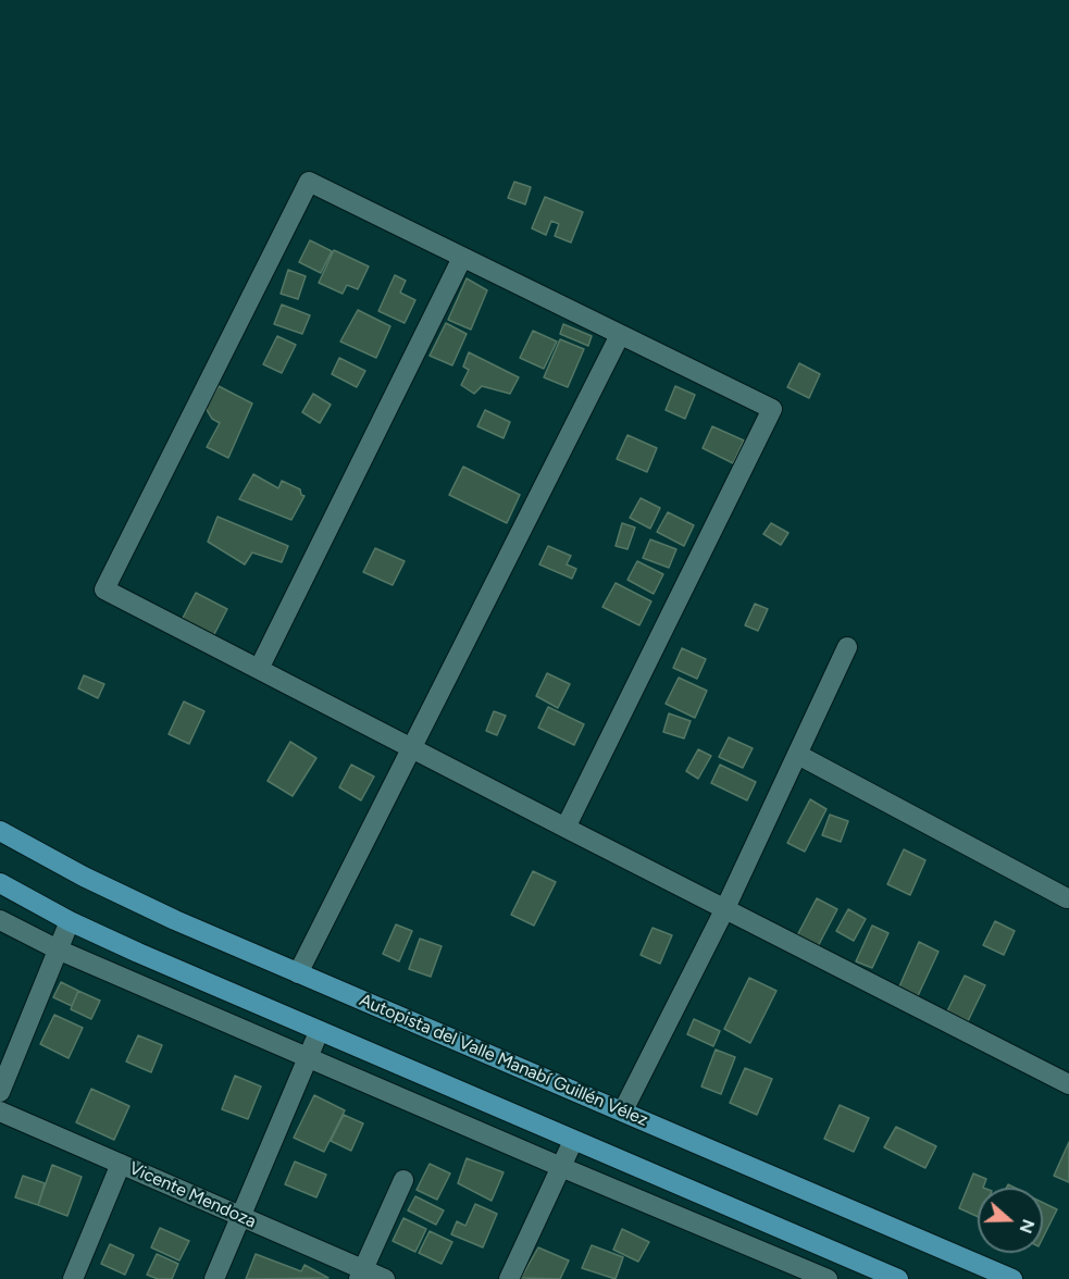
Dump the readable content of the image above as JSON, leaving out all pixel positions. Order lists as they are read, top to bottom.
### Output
{
  "streets": {
    "main road": ["Autopista del Valle Manabí Guillén Vélez"],
    "street": ["Vicente Mendoza"]
  },
  "north": "right"
}
